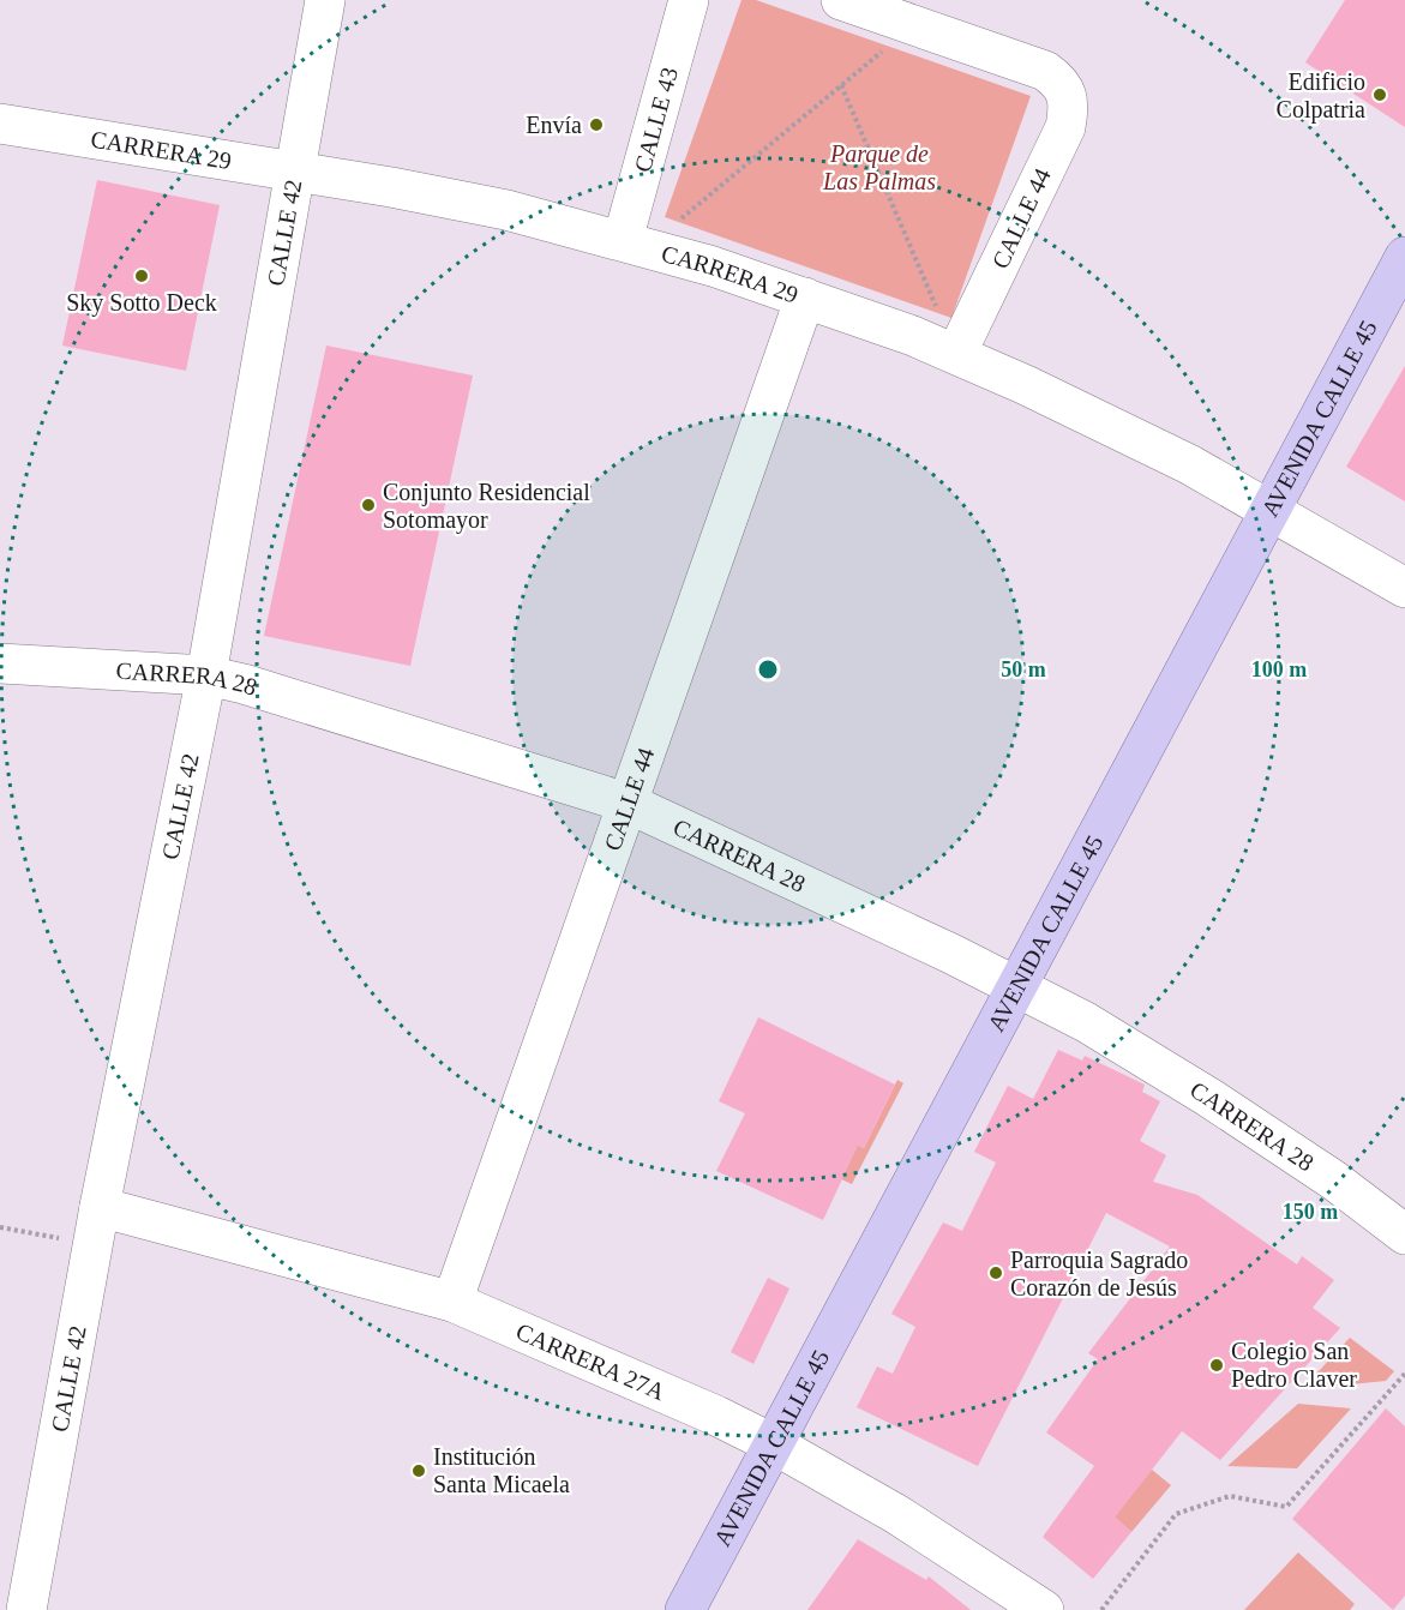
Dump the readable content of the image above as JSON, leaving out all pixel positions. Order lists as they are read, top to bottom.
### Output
{
  "streets": {
    "main road": ["AVENIDA CALLE 45"],
    "street": [
      "CALLE 43",
      "CARRERA 29",
      "CALLE 44",
      "CALLE 42",
      "CARRERA 28",
      "CARRERA 27A"
    ]
  },
  "crossings": [
    ["CALLE 43", "CARRERA 29"],
    ["CARRERA 29", "CALLE 44"],
    ["CARRERA 29", "CALLE 42"],
    ["CARRERA 29", "AVENIDA CALLE 45"],
    ["CALLE 44", "CARRERA 28"],
    ["CALLE 44", "CARRERA 27A"],
    ["CALLE 42", "CARRERA 28"],
    ["CALLE 42", "CARRERA 27A"],
    ["AVENIDA CALLE 45", "CARRERA 28"],
    ["AVENIDA CALLE 45", "CARRERA 27A"]
  ],
  "parks": ["Parque de Las Palmas"],
  "places": [
    "Edificio Colpatria",
    "Envía",
    "Sky Sotto Deck",
    "Conjunto Residencial Sotomayor",
    "Parroquia Sagrado Corazón de Jesús",
    "Colegio San Pedro Claver",
    "Institución Santa Micaela"
  ],
  "rings": ["50 m", "100 m", "150 m"]
}
